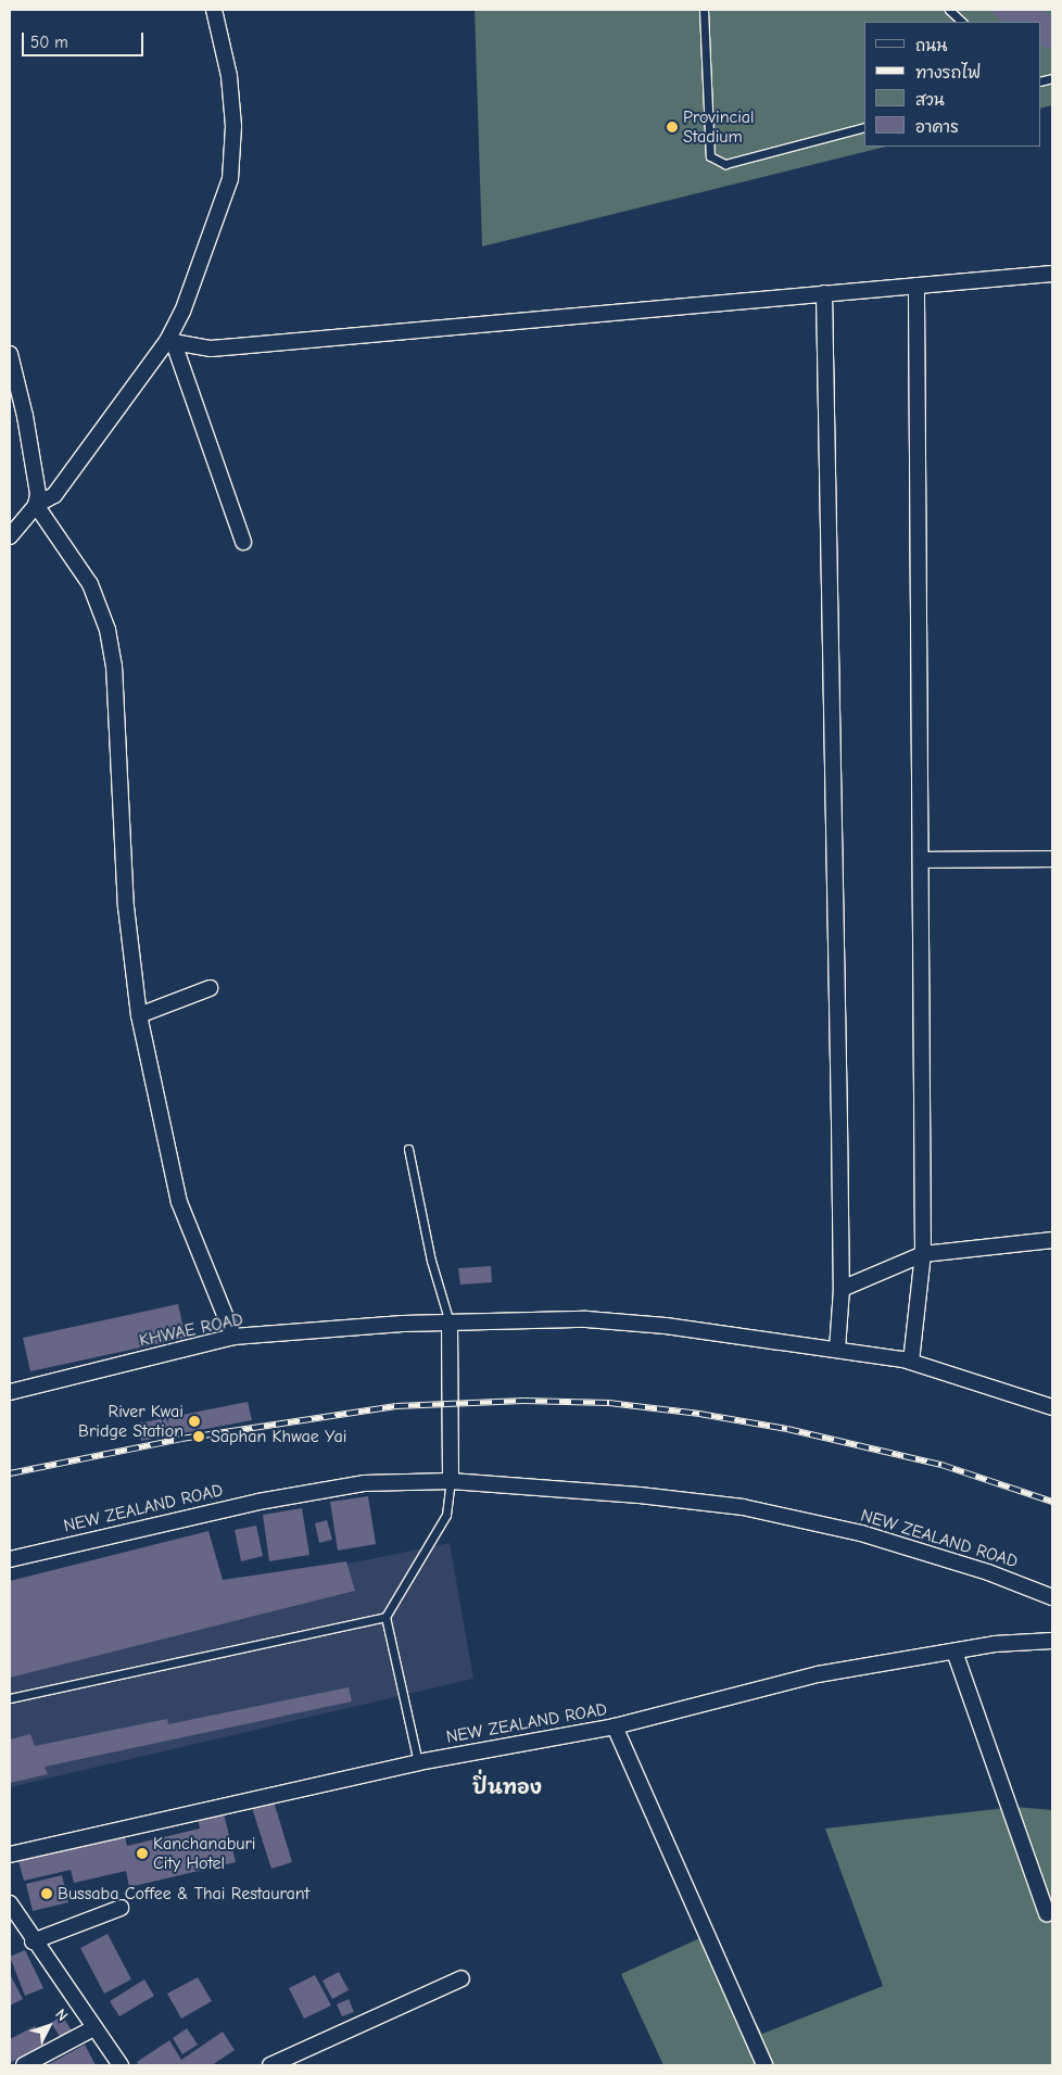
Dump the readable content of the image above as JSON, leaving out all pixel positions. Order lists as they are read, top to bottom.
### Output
{
  "streets": {
    "street": ["KHWAE ROAD", "NEW ZEALAND ROAD"]
  },
  "districts": ["ปิ่นทอง"],
  "places": [
    "Provincial Stadium",
    "River Kwai Bridge Station",
    "Saphan Khwae Yai",
    "Kanchanaburi City Hotel",
    "Bussaba Coffee & Thai Restaurant"
  ],
  "legend": [
    "ถนน",
    "ทางรถไฟ",
    "สวน",
    "อาคาร"
  ],
  "scale_bar": "50 m",
  "north": "top right"
}
